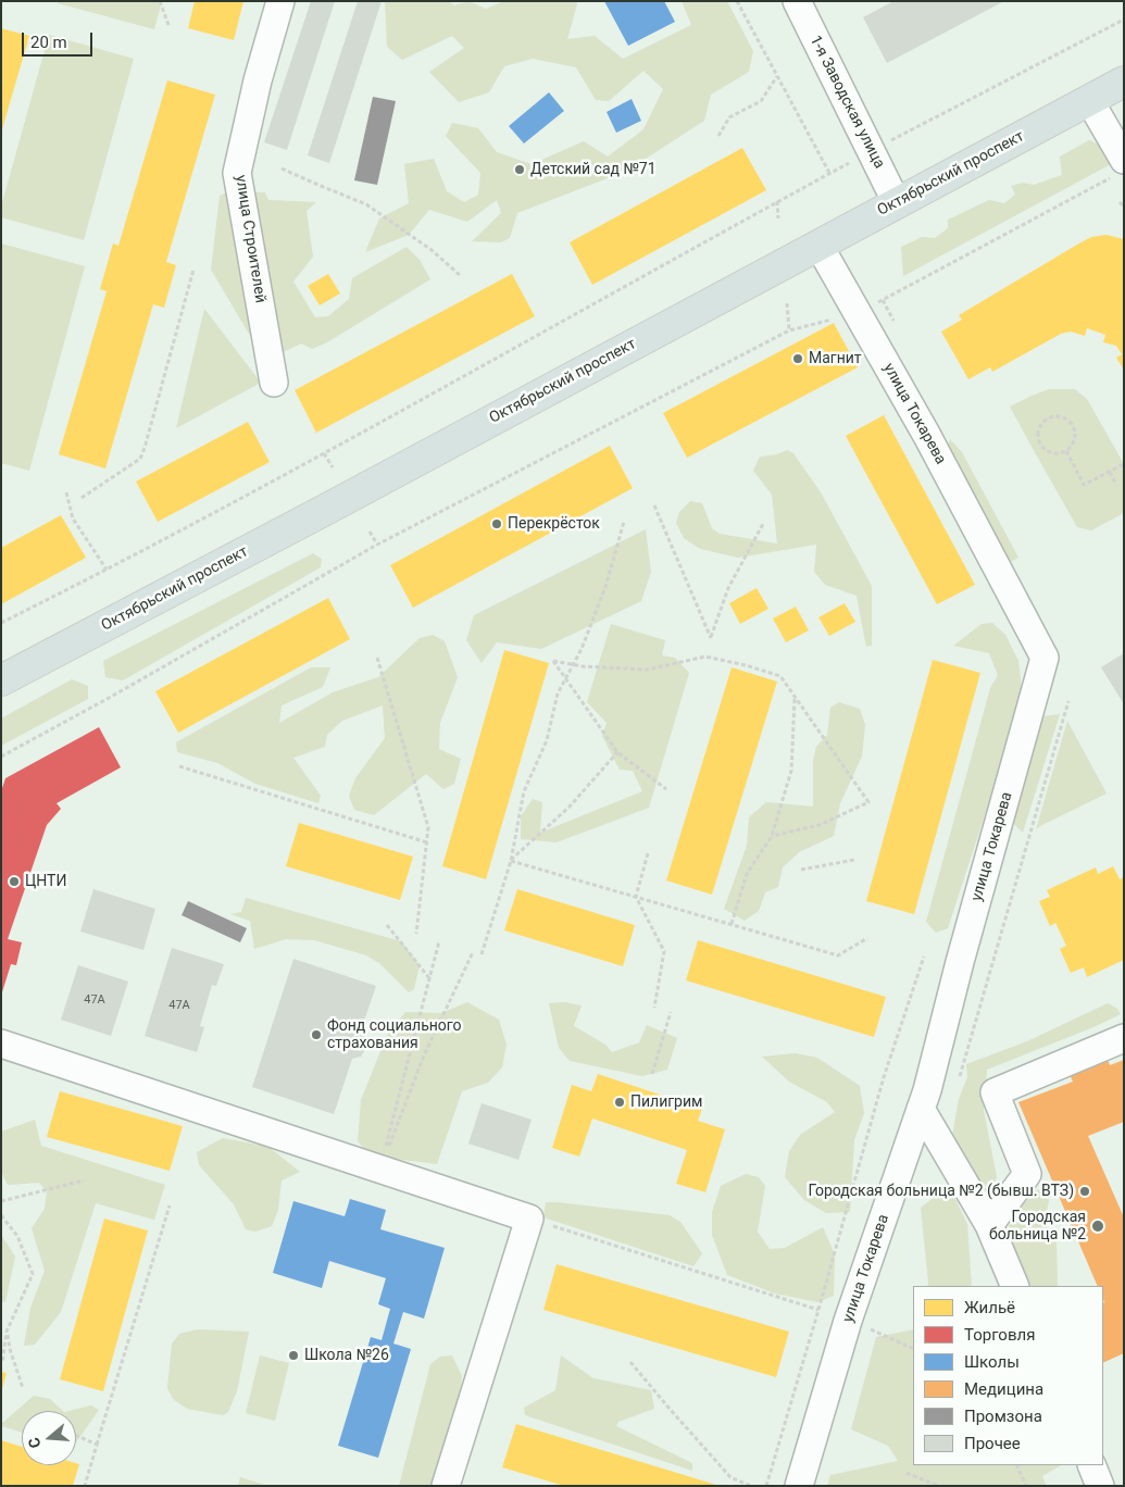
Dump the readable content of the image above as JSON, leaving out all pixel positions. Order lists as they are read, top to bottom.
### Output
{
  "streets": {
    "main road": ["Октябрьский проспект"],
    "street": ["1-я Заводская улица", "улица Строителей", "улица Токарева"]
  },
  "crossings": [
    ["1-я Заводская улица", "Октябрьский проспект"],
    ["Октябрьский проспект", "улица Токарева"]
  ],
  "places": [
    "Детский сад №71",
    "Магнит",
    "Перекрёсток",
    "ЦНТИ",
    "Фонд социального страхования",
    "Пилигрим",
    "Городская больница №2 (бывш. ВТЗ)",
    "Городская больница №2",
    "Школа №26"
  ],
  "house_numbers": ["47А", "47А"],
  "legend": [
    "Жильё",
    "Торговля",
    "Школы",
    "Медицина",
    "Промзона",
    "Прочее"
  ],
  "scale_bar": "20 m",
  "north": "left"
}
